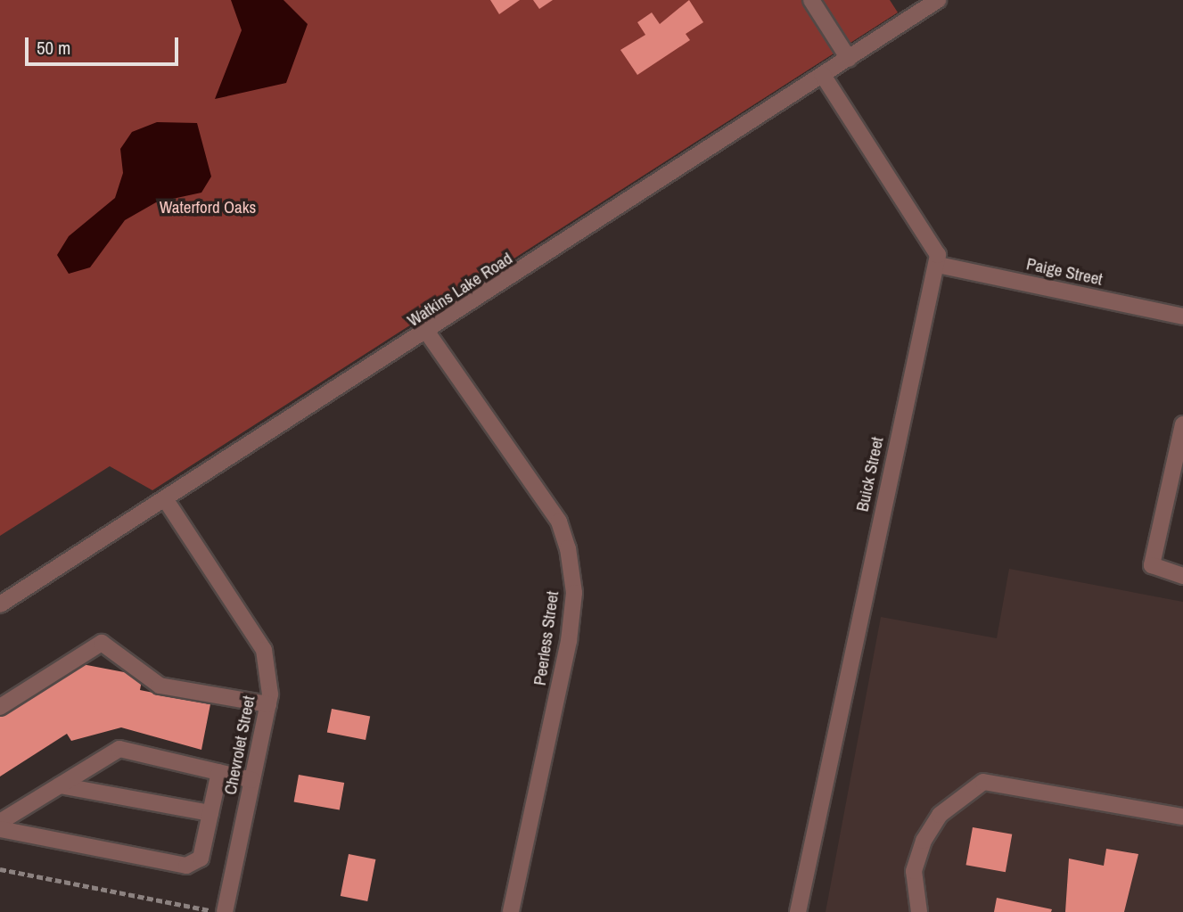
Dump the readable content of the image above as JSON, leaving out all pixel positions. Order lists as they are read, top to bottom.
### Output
{
  "streets": {
    "street": [
      "Paige Street",
      "Watkins Lake Road",
      "Buick Street",
      "Peerless Street",
      "Chevrolet Street"
    ]
  },
  "crossings": [
    ["Paige Street", "Buick Street"],
    ["Watkins Lake Road", "Peerless Street"],
    ["Watkins Lake Road", "Chevrolet Street"]
  ],
  "parks": ["Waterford Oaks"],
  "scale_bar": "50 m"
}
